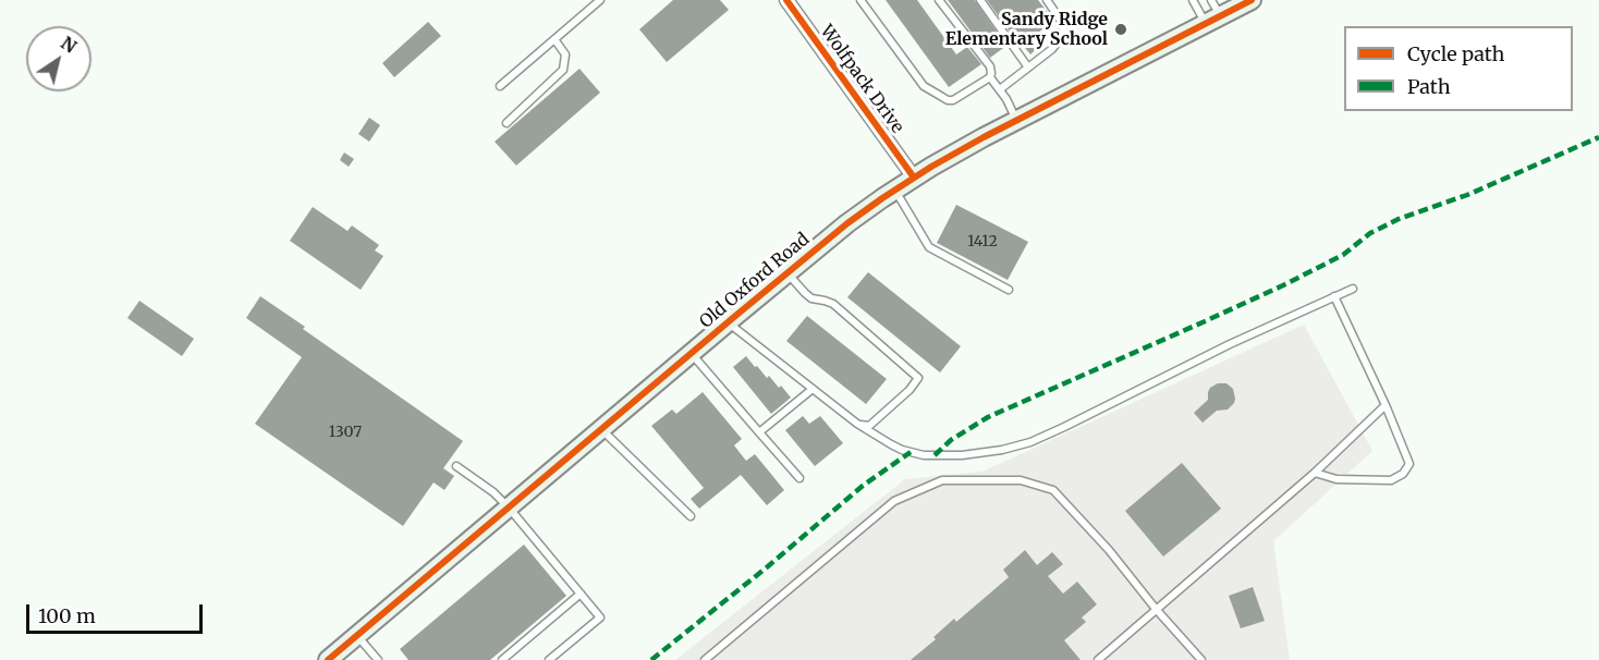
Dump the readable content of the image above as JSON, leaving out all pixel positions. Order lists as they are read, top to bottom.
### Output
{
  "streets": {
    "street": ["Wolfpack Drive", "Old Oxford Road"]
  },
  "crossings": [
    ["Wolfpack Drive", "Old Oxford Road"]
  ],
  "places": ["Sandy Ridge Elementary School"],
  "house_numbers": ["1412", "1307"],
  "legend": ["Cycle path", "Path"],
  "scale_bar": "100 m",
  "north": "top right"
}
